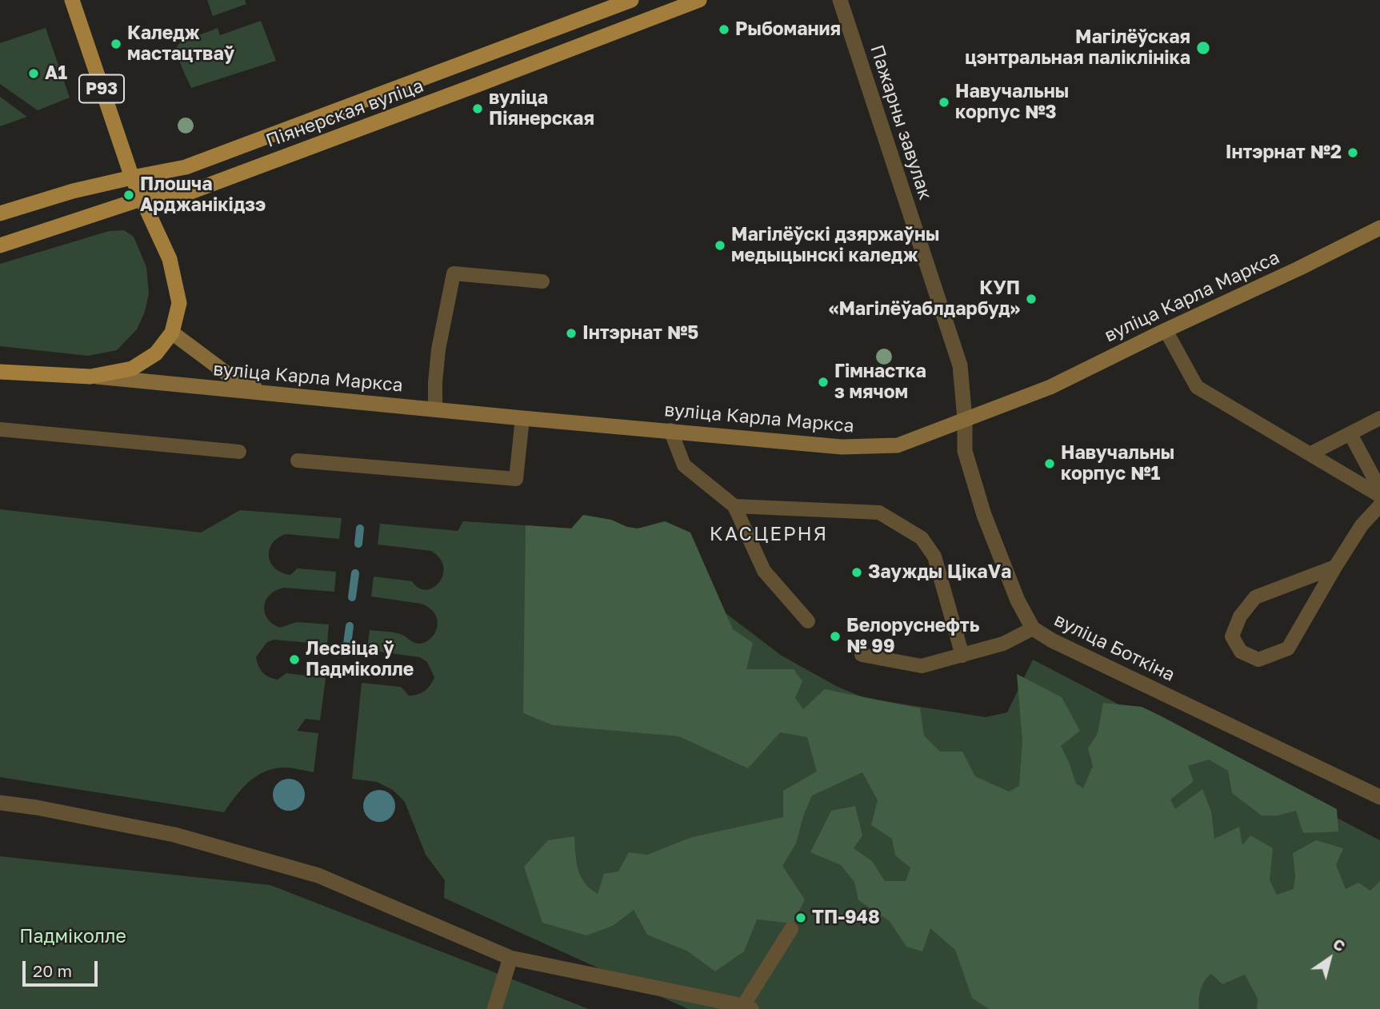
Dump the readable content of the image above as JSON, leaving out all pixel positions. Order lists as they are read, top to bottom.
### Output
{
  "streets": {
    "main road": ["Р93", "Піянерская вуліца", "вуліца Карла Маркса"],
    "street": ["Пажарны завулак", "вуліца Боткіна"]
  },
  "crossings": [
    ["Р93", "Піянерская вуліца"],
    ["Пажарны завулак", "вуліца Карла Маркса"],
    ["Пажарны завулак", "вуліца Боткіна"],
    ["вуліца Карла Маркса", "вуліца Боткіна"]
  ],
  "districts": ["КАСЦЕРНЯ"],
  "parks": ["Падміколле"],
  "places": [
    "Рыбомания",
    "Каледж мастацтваў",
    "Магілёўская цэнтральная паліклініка",
    "A1",
    "Навучальны корпус №3",
    "вуліца Піянерская",
    "Інтэрнат №2",
    "Плошча Арджанікідзэ",
    "Магілёўскі дзяржаўны медыцынскі каледж",
    "КУП «Магілёўаблдарбуд»",
    "Інтэрнат №5",
    "Гімнастка з мячом",
    "Навучальны корпус №1",
    "Заужды ЦікаVа",
    "Белоруснефть № 99",
    "Лесвіца ў Падміколле",
    "ТП-948"
  ],
  "scale_bar": "20 m",
  "north": "top right"
}
